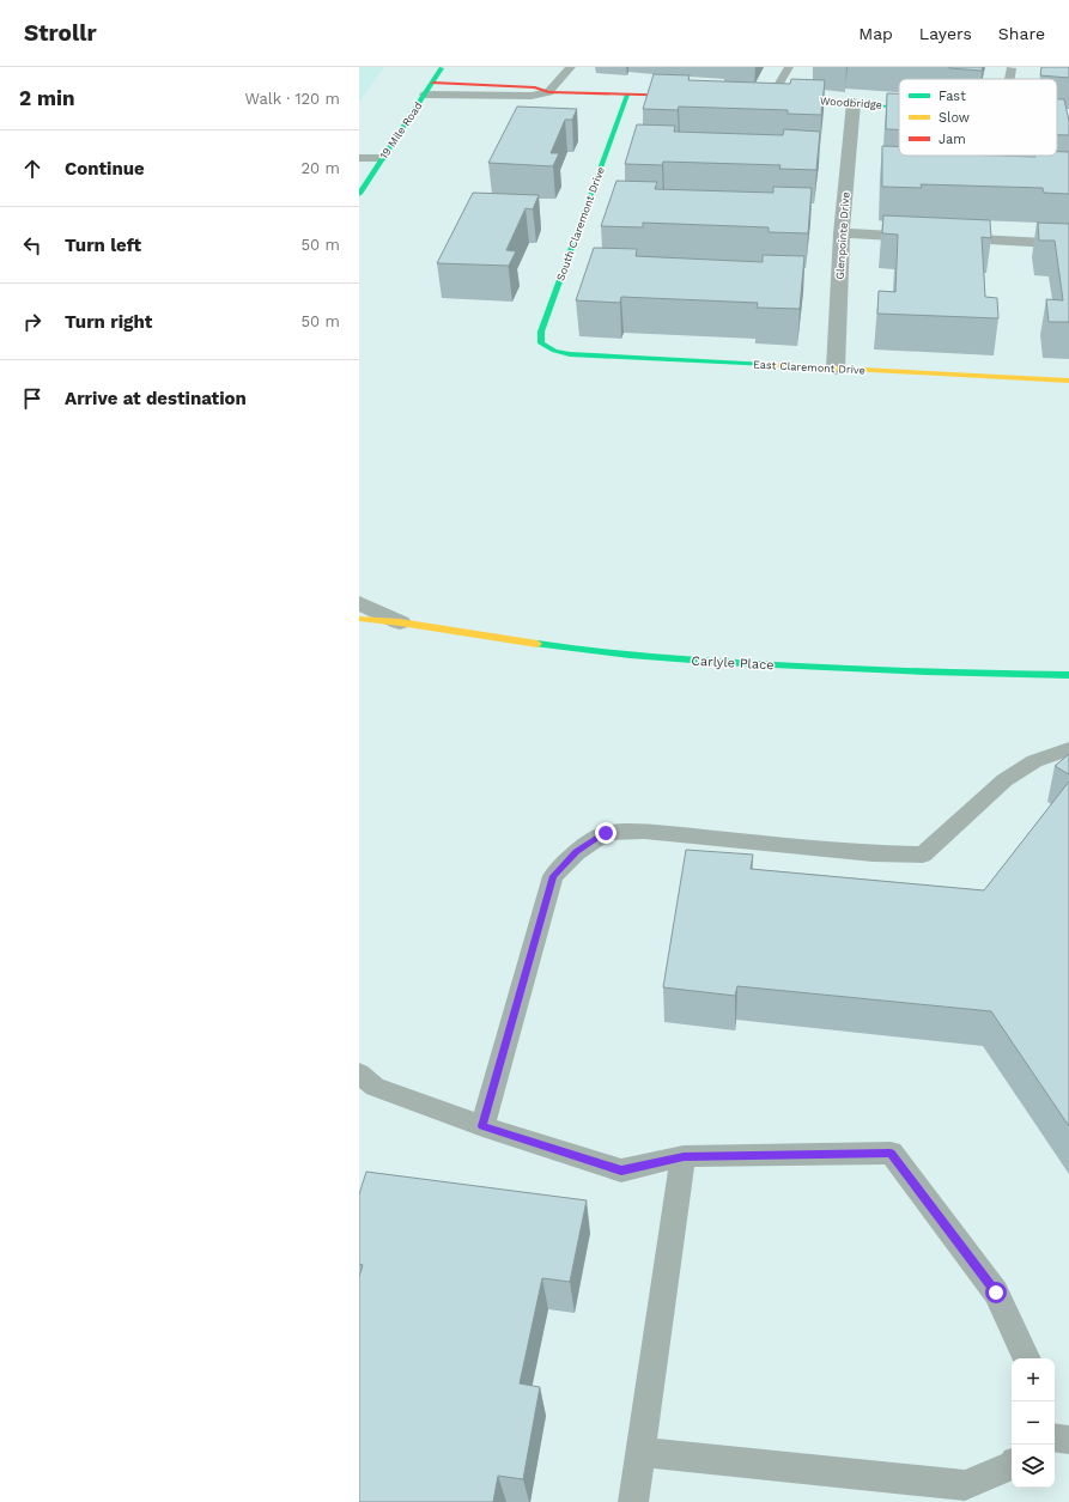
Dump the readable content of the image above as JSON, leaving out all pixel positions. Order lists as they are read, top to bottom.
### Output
{
  "streets": {
    "street": [
      "Woodbridge",
      "19 Mile Road",
      "South Claremont Drive",
      "Glenpointe Drive",
      "East Claremont Drive",
      "Carlyle Place"
    ]
  },
  "crossings": [
    ["Woodbridge", "Glenpointe Drive"],
    ["South Claremont Drive", "East Claremont Drive"],
    ["Glenpointe Drive", "East Claremont Drive"]
  ],
  "legend": ["Fast", "Slow", "Jam"],
  "page": {
    "header": "Strollr",
    "nav": ["Map", "Layers", "Share"],
    "heading": ["2 min", "Walk · 120 m"],
    "list": [
      ["Continue", "20 m"],
      ["Turn left", "50 m"],
      ["Turn right", "50 m"],
      "Arrive at destination"
    ],
    "map_buttons": ["+", "−"]
  }
}
